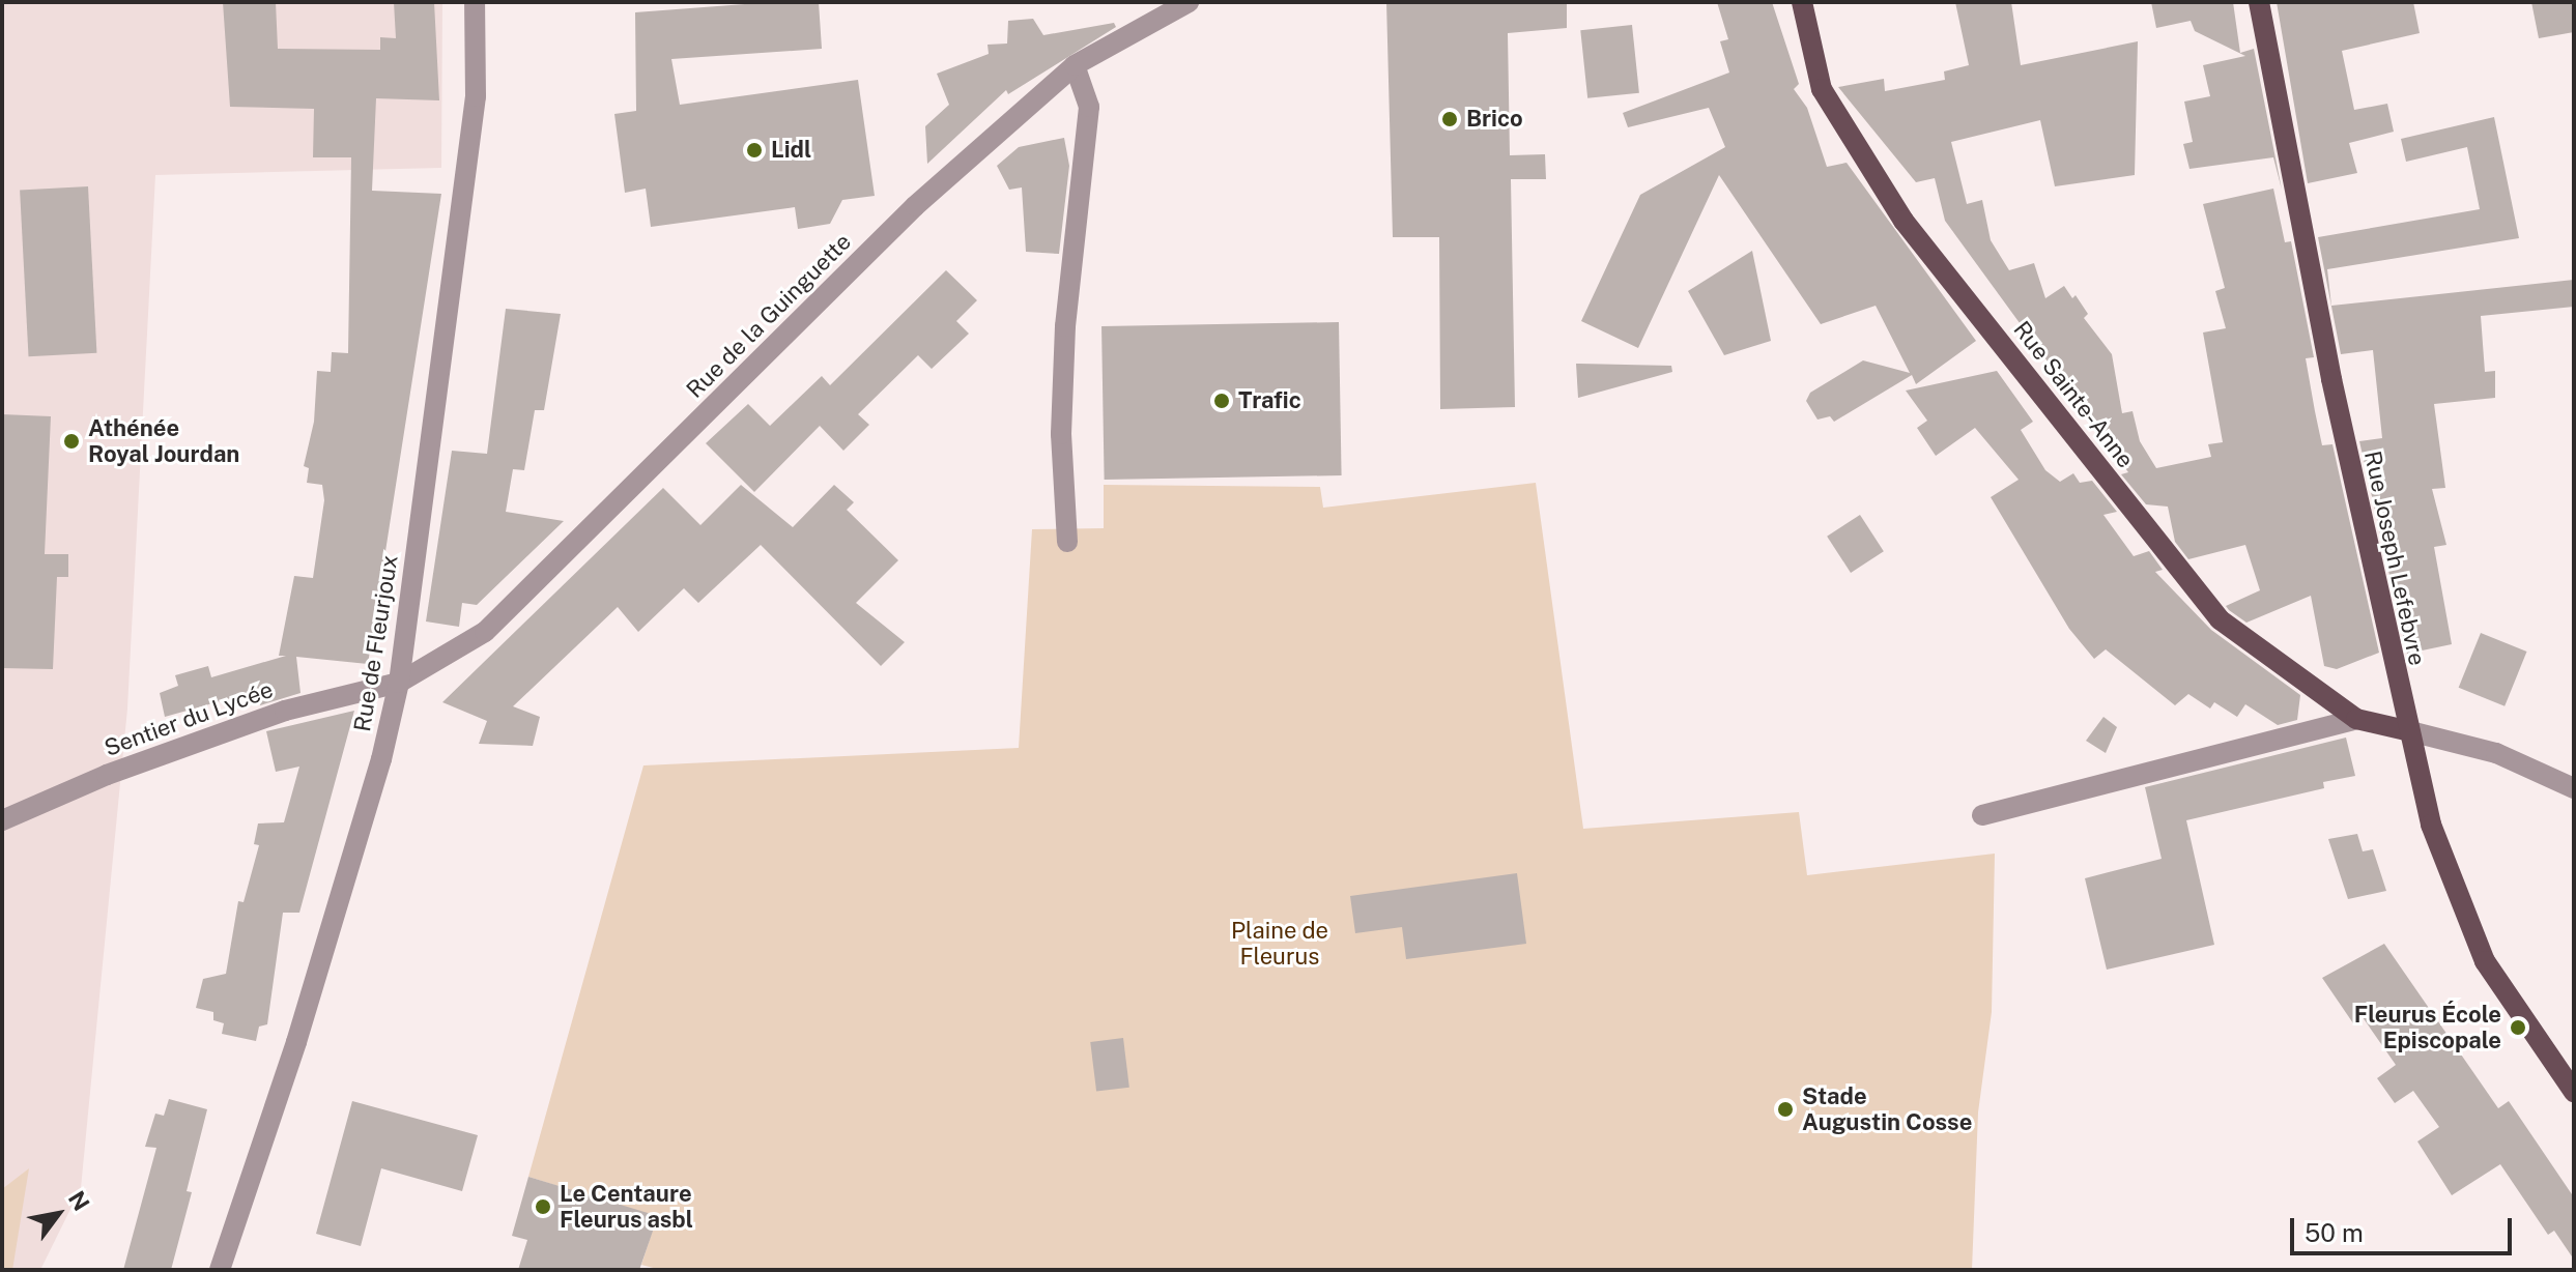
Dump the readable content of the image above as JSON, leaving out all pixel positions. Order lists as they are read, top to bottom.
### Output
{
  "streets": {
    "main road": ["Rue Sainte-Anne", "Rue Joseph Lefebvre"],
    "street": ["Rue de la Guinguette", "Rue de Fleurjoux", "Sentier du Lycée"]
  },
  "crossings": [
    ["Rue de la Guinguette", "Rue de Fleurjoux"],
    ["Rue de la Guinguette", "Sentier du Lycée"],
    ["Rue Sainte-Anne", "Rue Joseph Lefebvre"],
    ["Rue de Fleurjoux", "Sentier du Lycée"]
  ],
  "parks": ["Plaine de Fleurus"],
  "places": [
    "Brico",
    "Lidl",
    "Trafic",
    "Athénée Royal Jourdan",
    "Fleurus École Episcopale",
    "Stade Augustin Cosse",
    "Le Centaure Fleurus asbl"
  ],
  "scale_bar": "50 m",
  "north": "top right"
}
